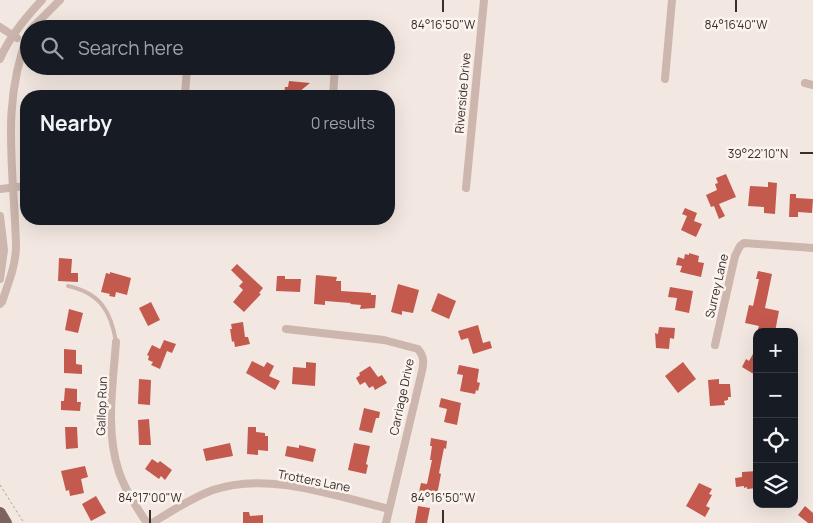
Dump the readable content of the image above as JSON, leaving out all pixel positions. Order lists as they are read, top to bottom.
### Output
{
  "streets": {
    "street": [
      "Riverside Drive",
      "Surrey Lane",
      "Carriage Drive",
      "Gallop Run",
      "Trotters Lane"
    ]
  },
  "crossings": [
    ["Carriage Drive", "Trotters Lane"]
  ],
  "page": {
    "search": "Search here",
    "heading": ["Nearby", "0 results"],
    "map_buttons": ["+", "−"]
  },
  "coordinates": [
    "84°16'50\"W",
    "84°16'40\"W",
    "39°22'10\"N",
    "84°17'00\"W"
  ]
}
